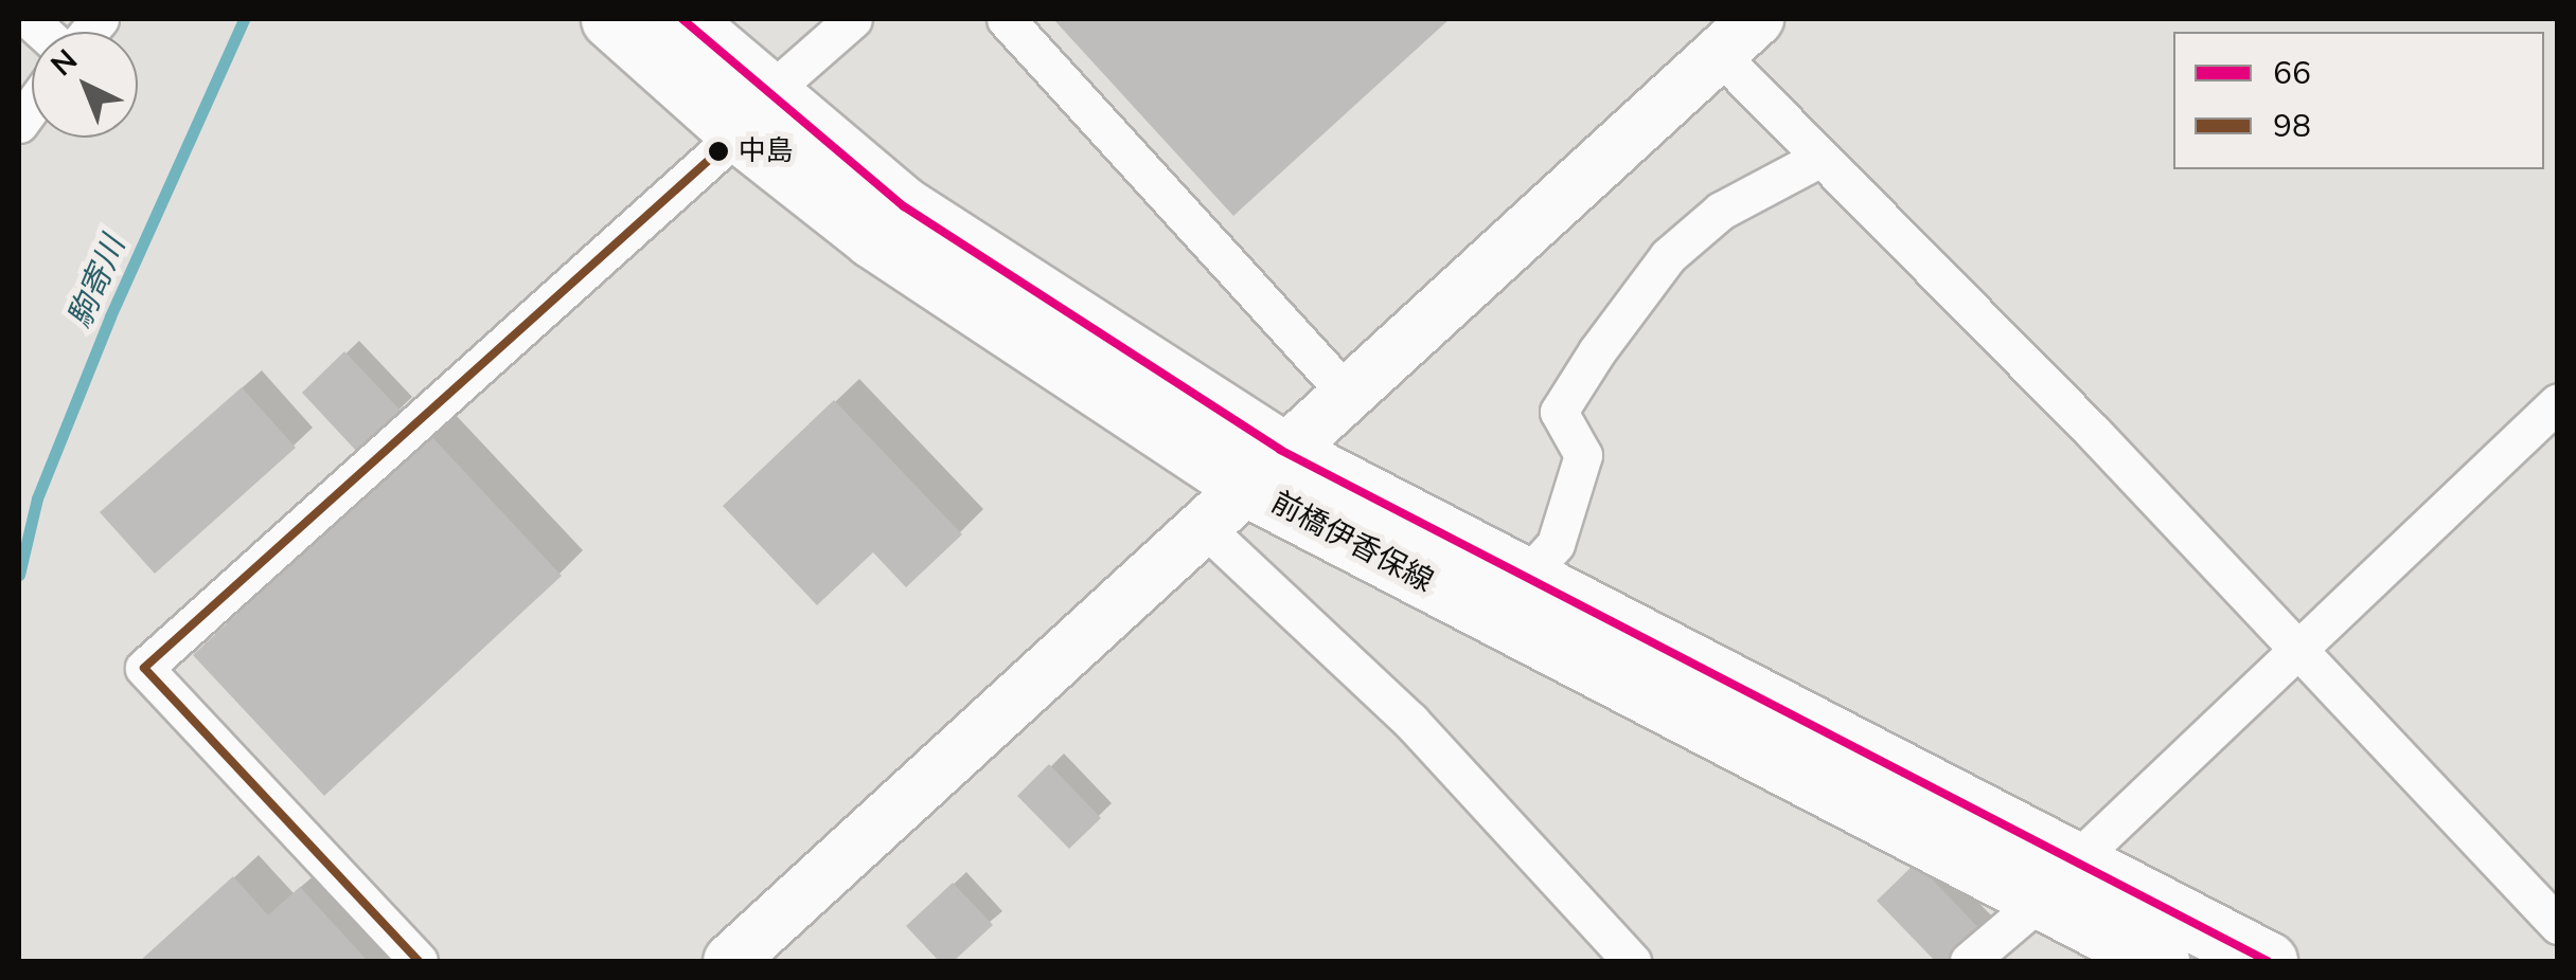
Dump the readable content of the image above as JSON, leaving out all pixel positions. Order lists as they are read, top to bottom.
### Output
{
  "streets": {
    "main road": ["前橋伊香保線"]
  },
  "water": ["駒寄川"],
  "places": ["中島"],
  "lines": ["transit line 66", "transit line 98"],
  "legend": ["66", "98"],
  "north": "top left"
}
